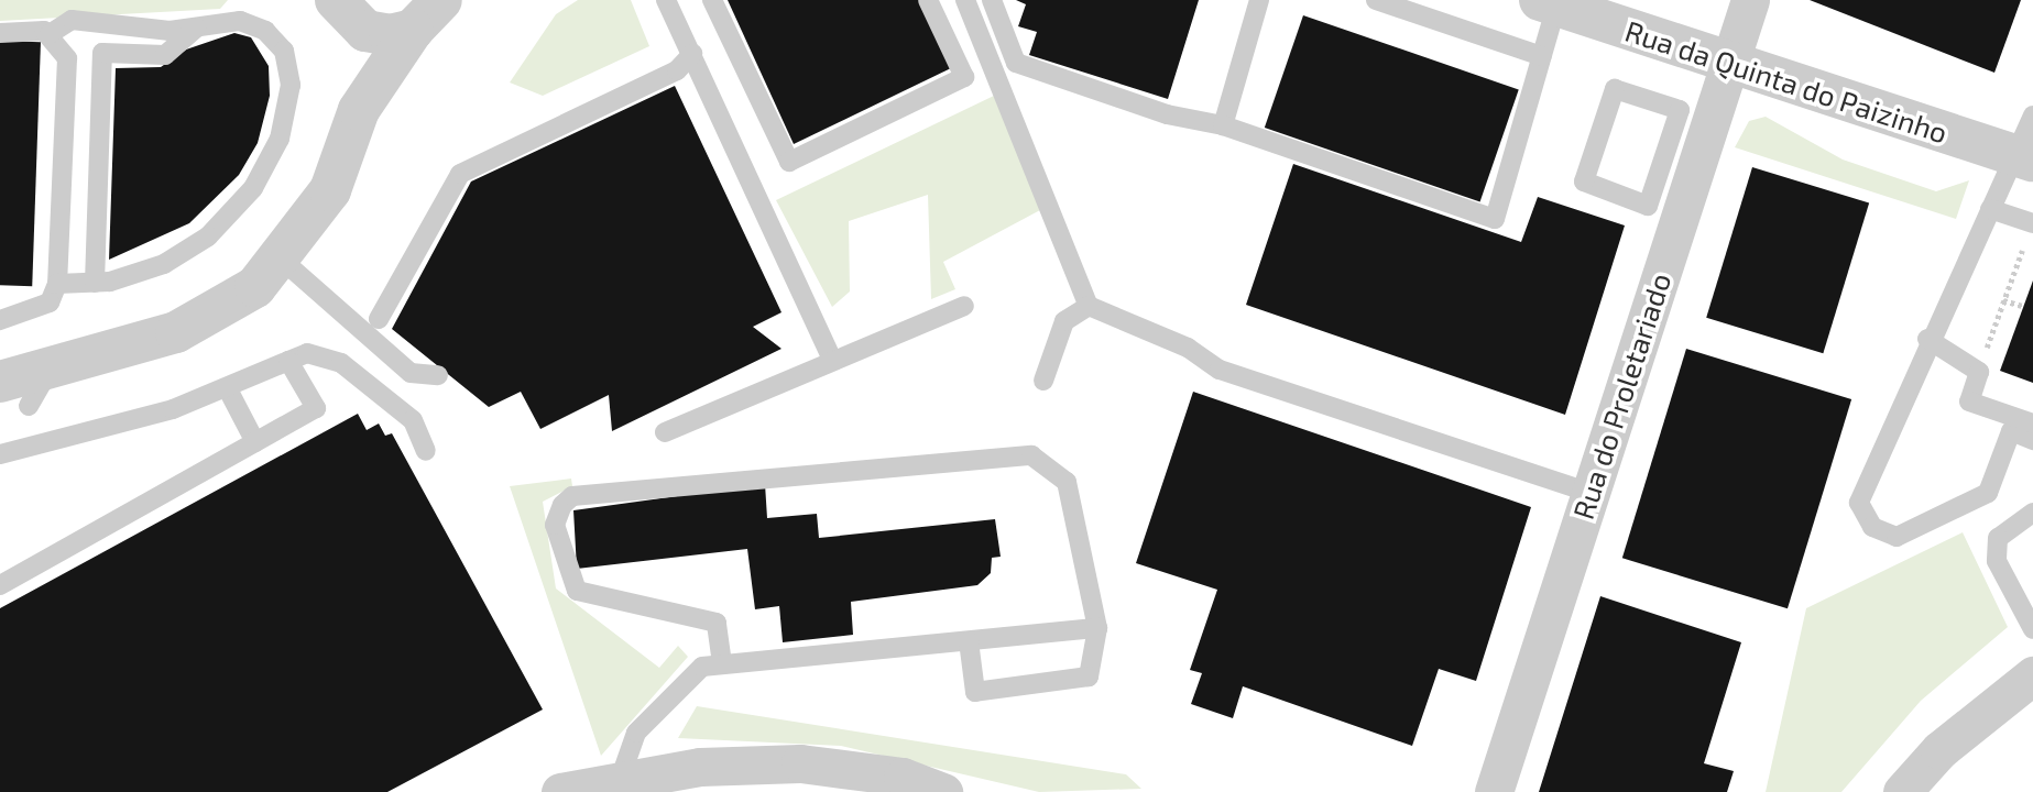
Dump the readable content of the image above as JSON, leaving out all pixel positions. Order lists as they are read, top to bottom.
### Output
{
  "streets": {
    "street": ["Rua da Quinta do Paizinho", "Rua do Proletariado"]
  },
  "crossings": [
    ["Rua da Quinta do Paizinho", "Rua do Proletariado"]
  ]
}
